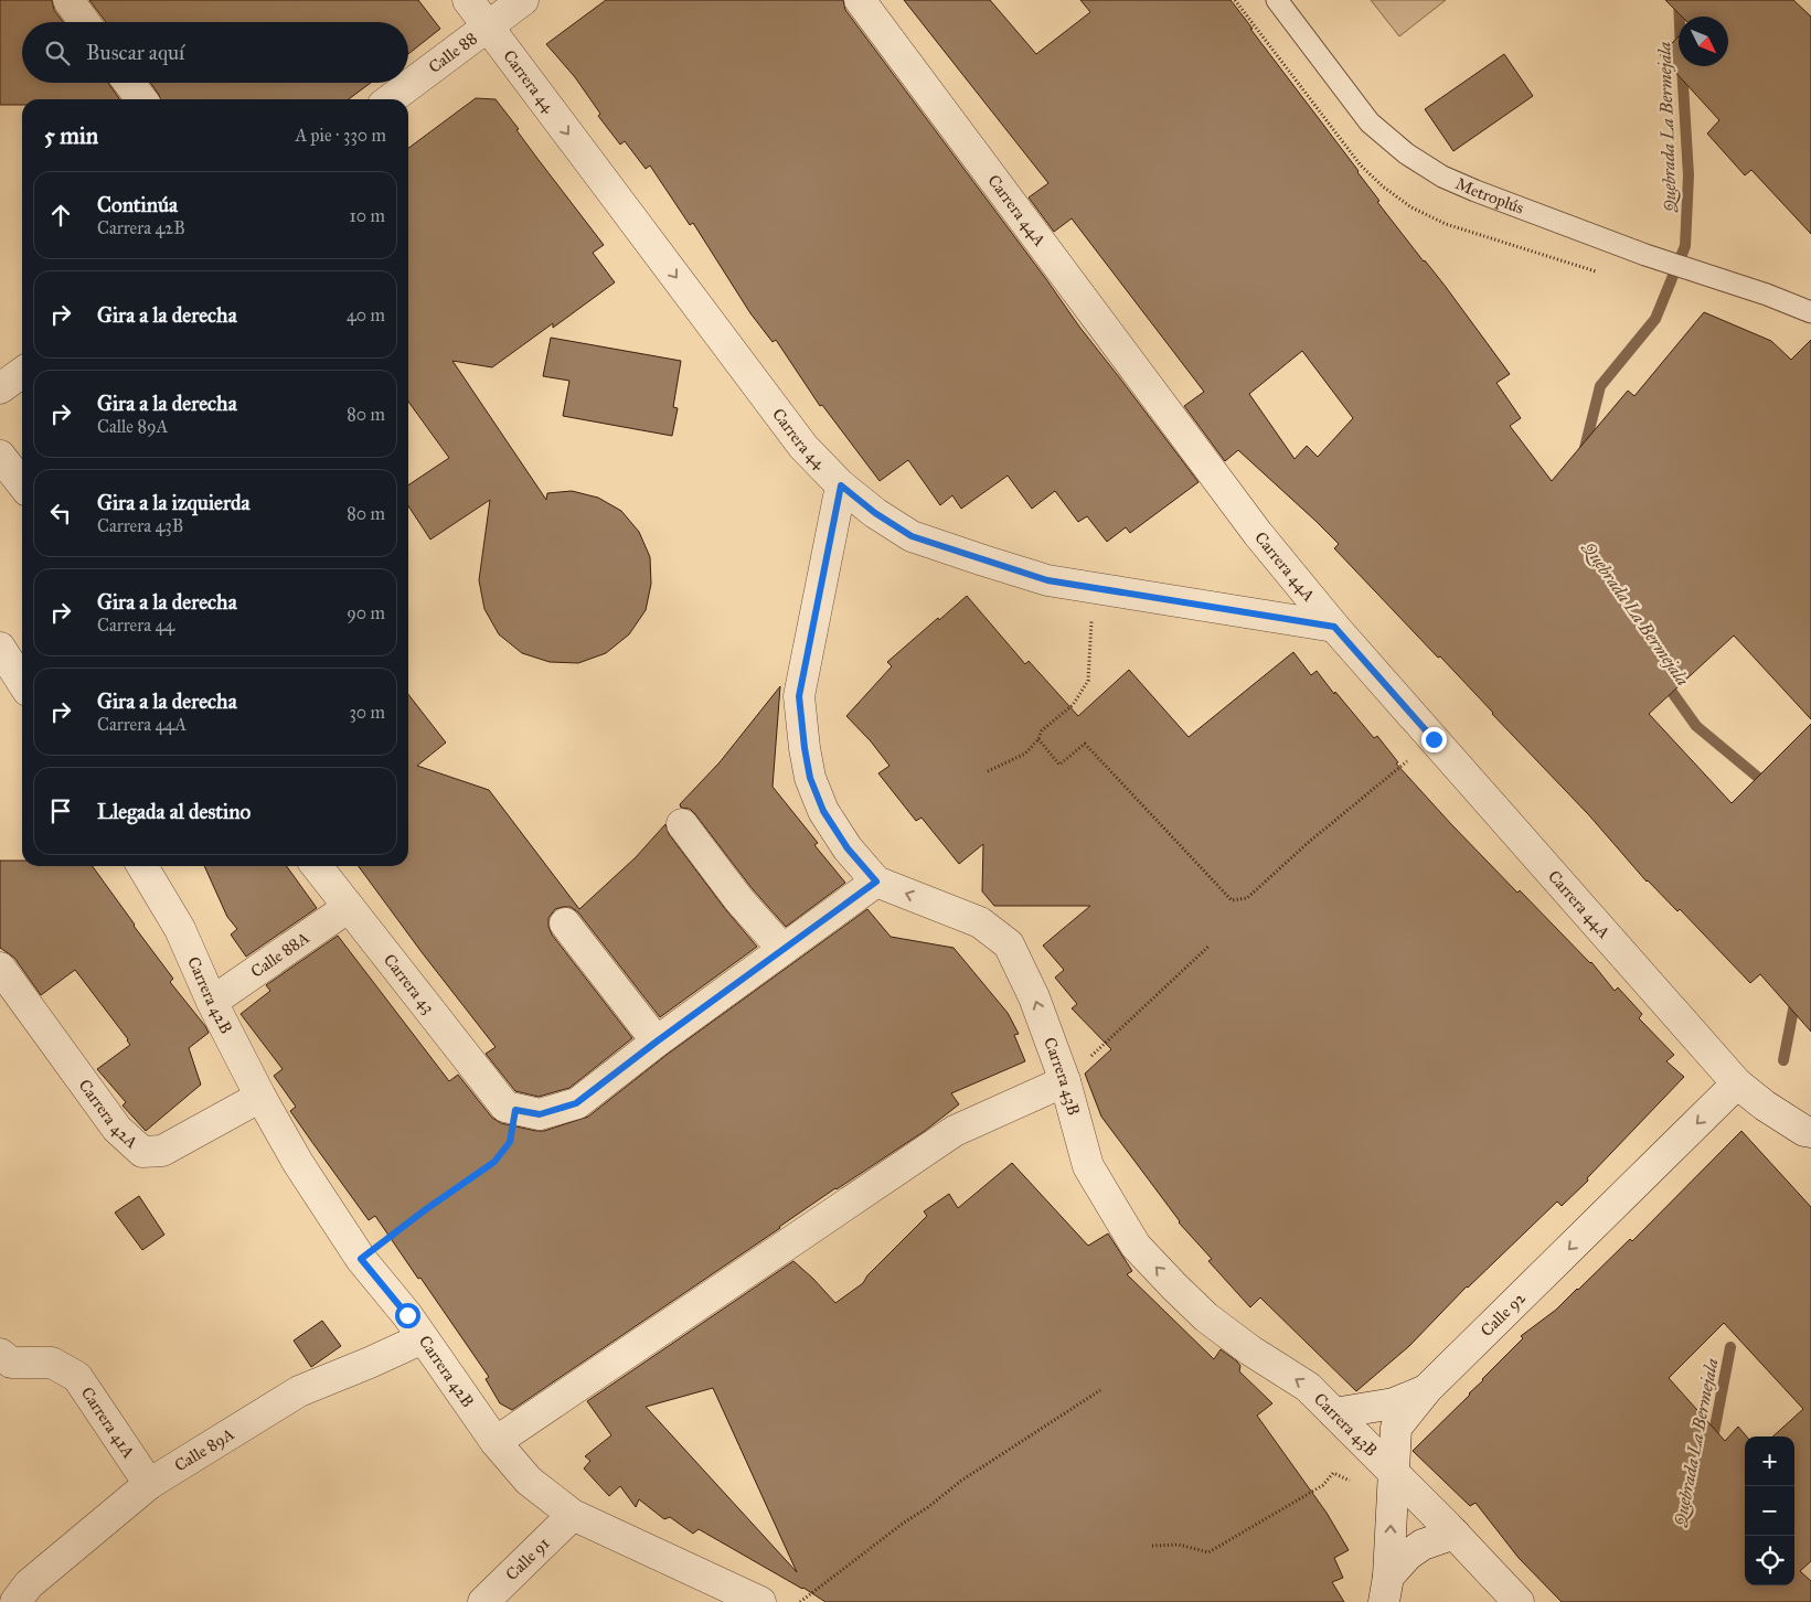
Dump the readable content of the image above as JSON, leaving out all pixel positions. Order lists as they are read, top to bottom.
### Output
{
  "streets": {
    "street": [
      "Calle 88",
      "Carrera 44",
      "Carrera 44A",
      "Calle 88A",
      "Carrera 43",
      "Carrera 42B",
      "Carrera 43B",
      "Carrera 42A",
      "Calle 92",
      "Carrera 41A",
      "Calle 89A",
      "Calle 91"
    ],
    "lane": ["Metroplús"]
  },
  "crossings": [
    ["Calle 88", "Carrera 44"],
    ["Carrera 44", "Carrera 44A"],
    ["Carrera 44", "Carrera 43B"],
    ["Carrera 44A", "Calle 92"],
    ["Calle 88A", "Carrera 43"],
    ["Calle 88A", "Carrera 42B"],
    ["Carrera 42B", "Carrera 42A"],
    ["Carrera 42B", "Calle 89A"],
    ["Carrera 42B", "Calle 91"],
    ["Carrera 43B", "Calle 92"],
    ["Carrera 41A", "Calle 89A"]
  ],
  "one_way": ["Carrera 44", "Carrera 43B"],
  "water": ["Quebrada La Bermejala"],
  "north": "bottom right",
  "page": {
    "search": "Buscar aquí",
    "heading": ["5 min", "A pie · 330 m"],
    "list": [
      ["Continúa", "Carrera 42B", "10 m"],
      ["Gira a la derecha", "40 m"],
      ["Gira a la derecha", "Calle 89A", "80 m"],
      ["Gira a la izquierda", "Carrera 43B", "80 m"],
      ["Gira a la derecha", "Carrera 44", "90 m"],
      ["Gira a la derecha", "Carrera 44A", "30 m"],
      "Llegada al destino"
    ],
    "map_buttons": ["+", "−"]
  }
}
